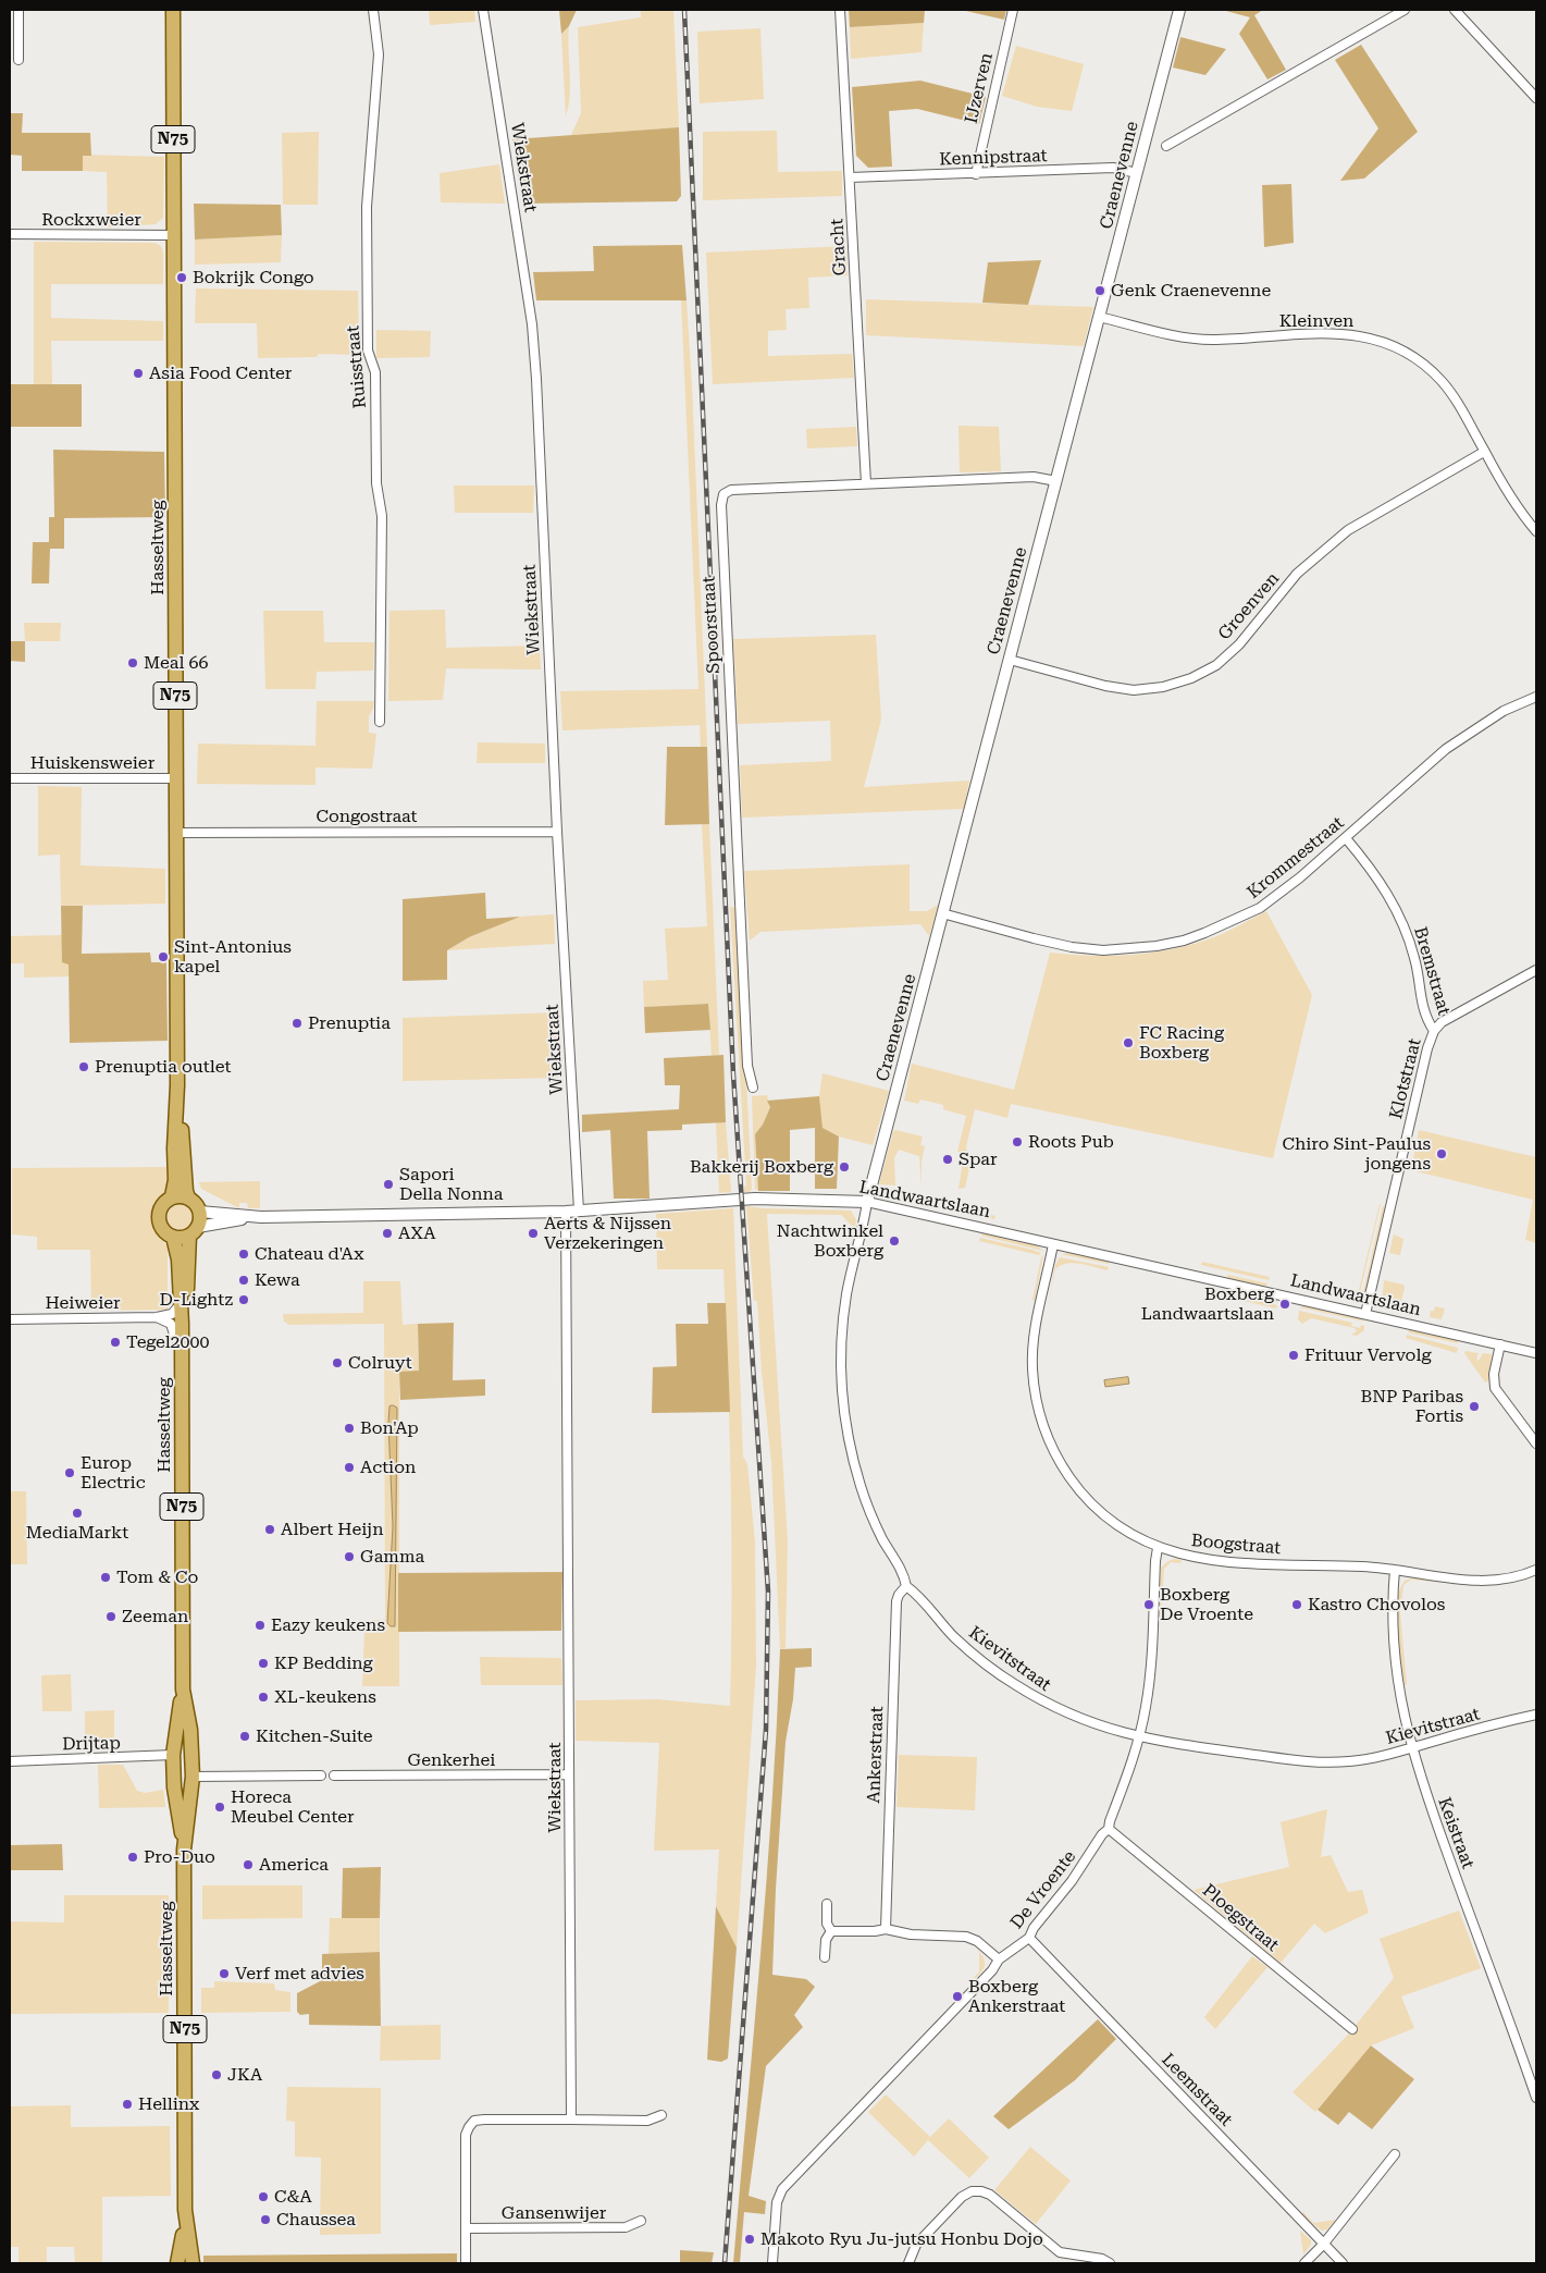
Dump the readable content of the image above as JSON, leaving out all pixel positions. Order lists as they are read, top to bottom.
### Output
{
  "streets": {
    "main road": ["N75", "Hasseltweg"],
    "street": [
      "IJzerven",
      "Kennipstraat",
      "Wiekstraat",
      "Craenevenne",
      "Rockxweier",
      "Gracht",
      "Kleinven",
      "Ruisstraat",
      "Groenven",
      "Spoorstraat",
      "Huiskensweier",
      "Congostraat",
      "Krommestraat",
      "Bremstraat",
      "Klotstraat",
      "Landwaartslaan",
      "Heiweier",
      "Boogstraat",
      "Kievitstraat",
      "Drijtap",
      "Ankerstraat",
      "Genkerhei",
      "Keistraat",
      "De Vroente",
      "Ploegstraat",
      "Leemstraat",
      "Gansenwijer"
    ]
  },
  "crossings": [
    ["IJzerven", "Kennipstraat"],
    ["Kennipstraat", "Craenevenne"],
    ["Kennipstraat", "Gracht"],
    ["Wiekstraat", "Congostraat"],
    ["Wiekstraat", "Landwaartslaan"],
    ["Wiekstraat", "Genkerhei"],
    ["Craenevenne", "Kleinven"],
    ["Craenevenne", "Groenven"],
    ["Craenevenne", "Spoorstraat"],
    ["Craenevenne", "Krommestraat"],
    ["Craenevenne", "Landwaartslaan"],
    ["Craenevenne", "Kievitstraat"],
    ["Rockxweier", "Hasseltweg"],
    ["Gracht", "Spoorstraat"],
    ["Kleinven", "Groenven"],
    ["Hasseltweg", "Huiskensweier"],
    ["Hasseltweg", "Congostraat"],
    ["Hasseltweg", "Landwaartslaan"],
    ["Hasseltweg", "Heiweier"],
    ["Hasseltweg", "Drijtap"],
    ["Krommestraat", "Bremstraat"],
    ["Bremstraat", "Klotstraat"],
    ["Klotstraat", "Landwaartslaan"],
    ["Landwaartslaan", "Boogstraat"],
    ["Landwaartslaan", "Kievitstraat"],
    ["Boogstraat", "Keistraat"],
    ["Boogstraat", "De Vroente"],
    ["Kievitstraat", "Ankerstraat"],
    ["Kievitstraat", "Keistraat"],
    ["Kievitstraat", "De Vroente"],
    ["De Vroente", "Ploegstraat"],
    ["De Vroente", "Leemstraat"]
  ],
  "places": [
    "Bokrijk Congo",
    "Genk Craenevenne",
    "Asia Food Center",
    "Meal 66",
    "Sint-Antonius kapel",
    "Prenuptia",
    "FC Racing Boxberg",
    "Prenuptia outlet",
    "Roots Pub",
    "Chiro Sint-Paulus jongens",
    "Spar",
    "Bakkerij Boxberg",
    "Sapori Della Nonna",
    "AXA",
    "Aerts & Nijssen Verzekeringen",
    "Nachtwinkel Boxberg",
    "Chateau d'Ax",
    "Kewa",
    "D-Lightz",
    "Boxberg Landwaartslaan",
    "Tegel2000",
    "Frituur Vervolg",
    "Colruyt",
    "BNP Paribas Fortis",
    "Bon'Ap",
    "Action",
    "Europ Electric",
    "MediaMarkt",
    "Albert Heijn",
    "Gamma",
    "Tom & Co",
    "Boxberg De Vroente",
    "Kastro Chovolos",
    "Zeeman",
    "Eazy keukens",
    "KP Bedding",
    "XL-keukens",
    "Kitchen-Suite",
    "Horeca Meubel Center",
    "Pro-Duo",
    "America",
    "Verf met advies",
    "Boxberg Ankerstraat",
    "JKA",
    "Hellinx",
    "C&A",
    "Chaussea",
    "Makoto Ryu Ju-jutsu Honbu Dojo"
  ]
}
